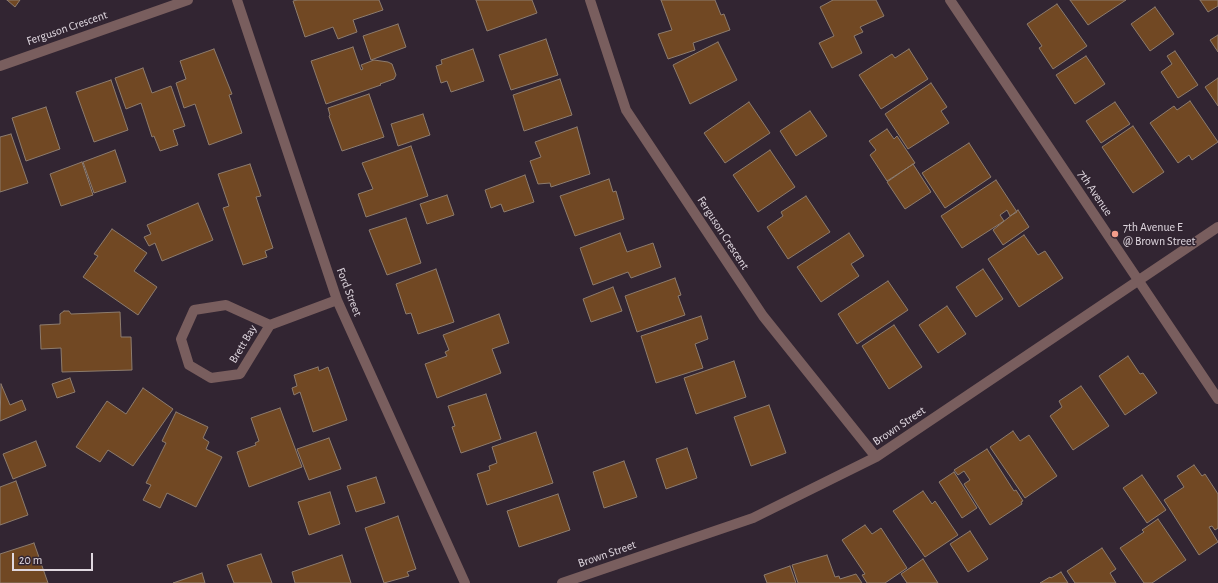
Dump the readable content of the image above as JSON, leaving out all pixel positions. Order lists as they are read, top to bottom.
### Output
{
  "streets": {
    "street": [
      "Ferguson Crescent",
      "7th Avenue",
      "Ford Street",
      "Brett Bay",
      "Brown Street"
    ]
  },
  "crossings": [
    ["Ferguson Crescent", "Brown Street"],
    ["7th Avenue", "Brown Street"],
    ["Ford Street", "Brett Bay"]
  ],
  "places": ["7th Avenue E @ Brown Street"],
  "scale_bar": "20 m"
}
